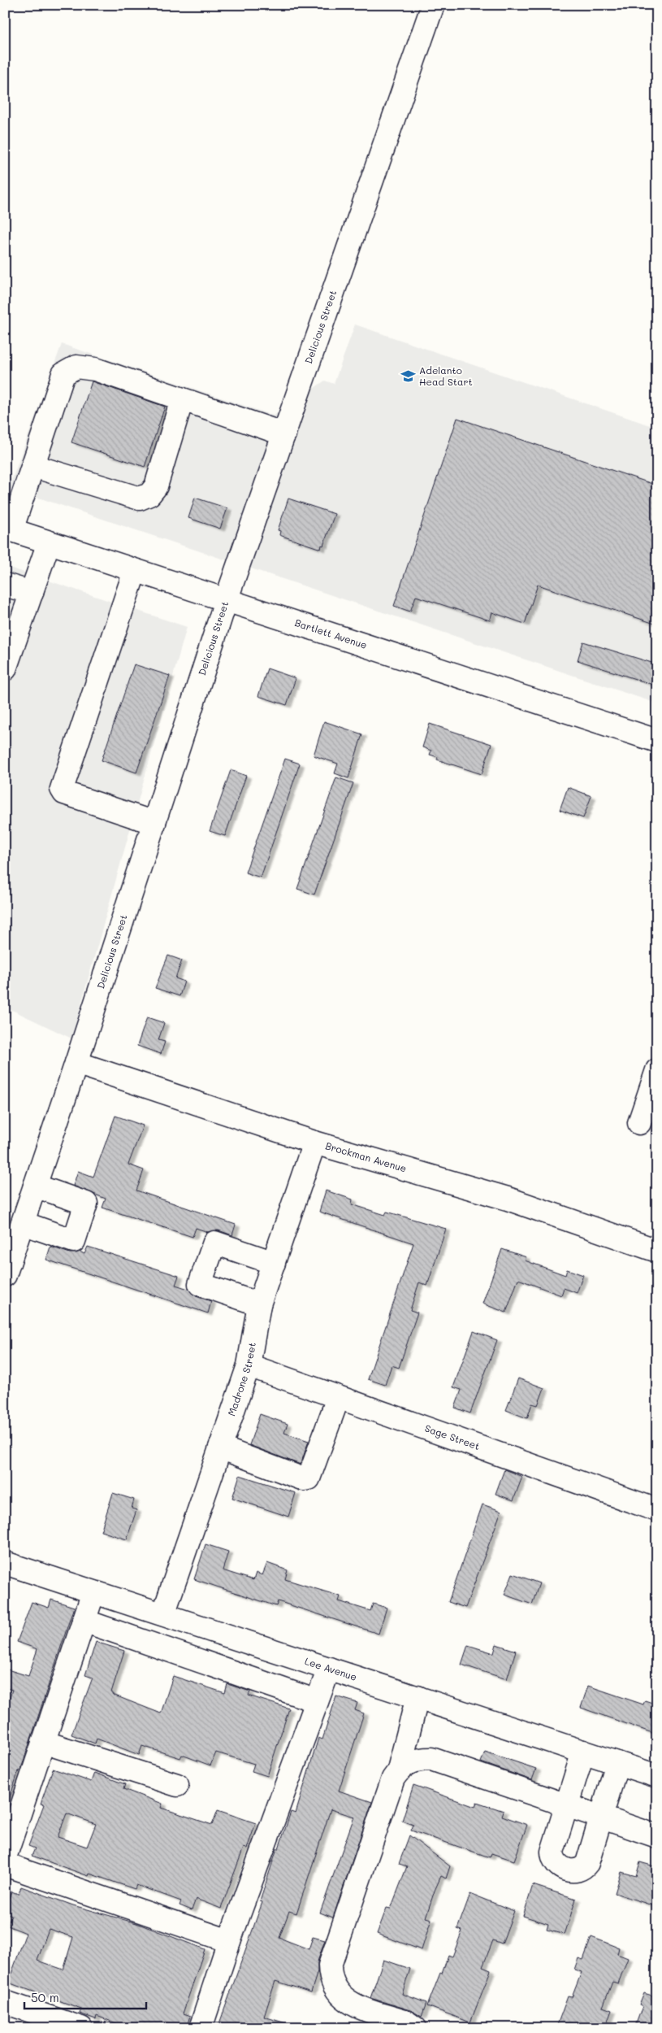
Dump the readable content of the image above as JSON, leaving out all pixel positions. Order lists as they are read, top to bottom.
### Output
{
  "streets": {
    "street": [
      "Delicious Street",
      "Bartlett Avenue",
      "Brockman Avenue",
      "Madrone Street",
      "Sage Street",
      "Lee Avenue"
    ]
  },
  "crossings": [
    ["Delicious Street", "Bartlett Avenue"],
    ["Delicious Street", "Brockman Avenue"],
    ["Brockman Avenue", "Madrone Street"],
    ["Madrone Street", "Sage Street"],
    ["Madrone Street", "Lee Avenue"]
  ],
  "places": {
    "school or university": ["Adelanto Head Start"]
  },
  "scale_bar": "50 m"
}
